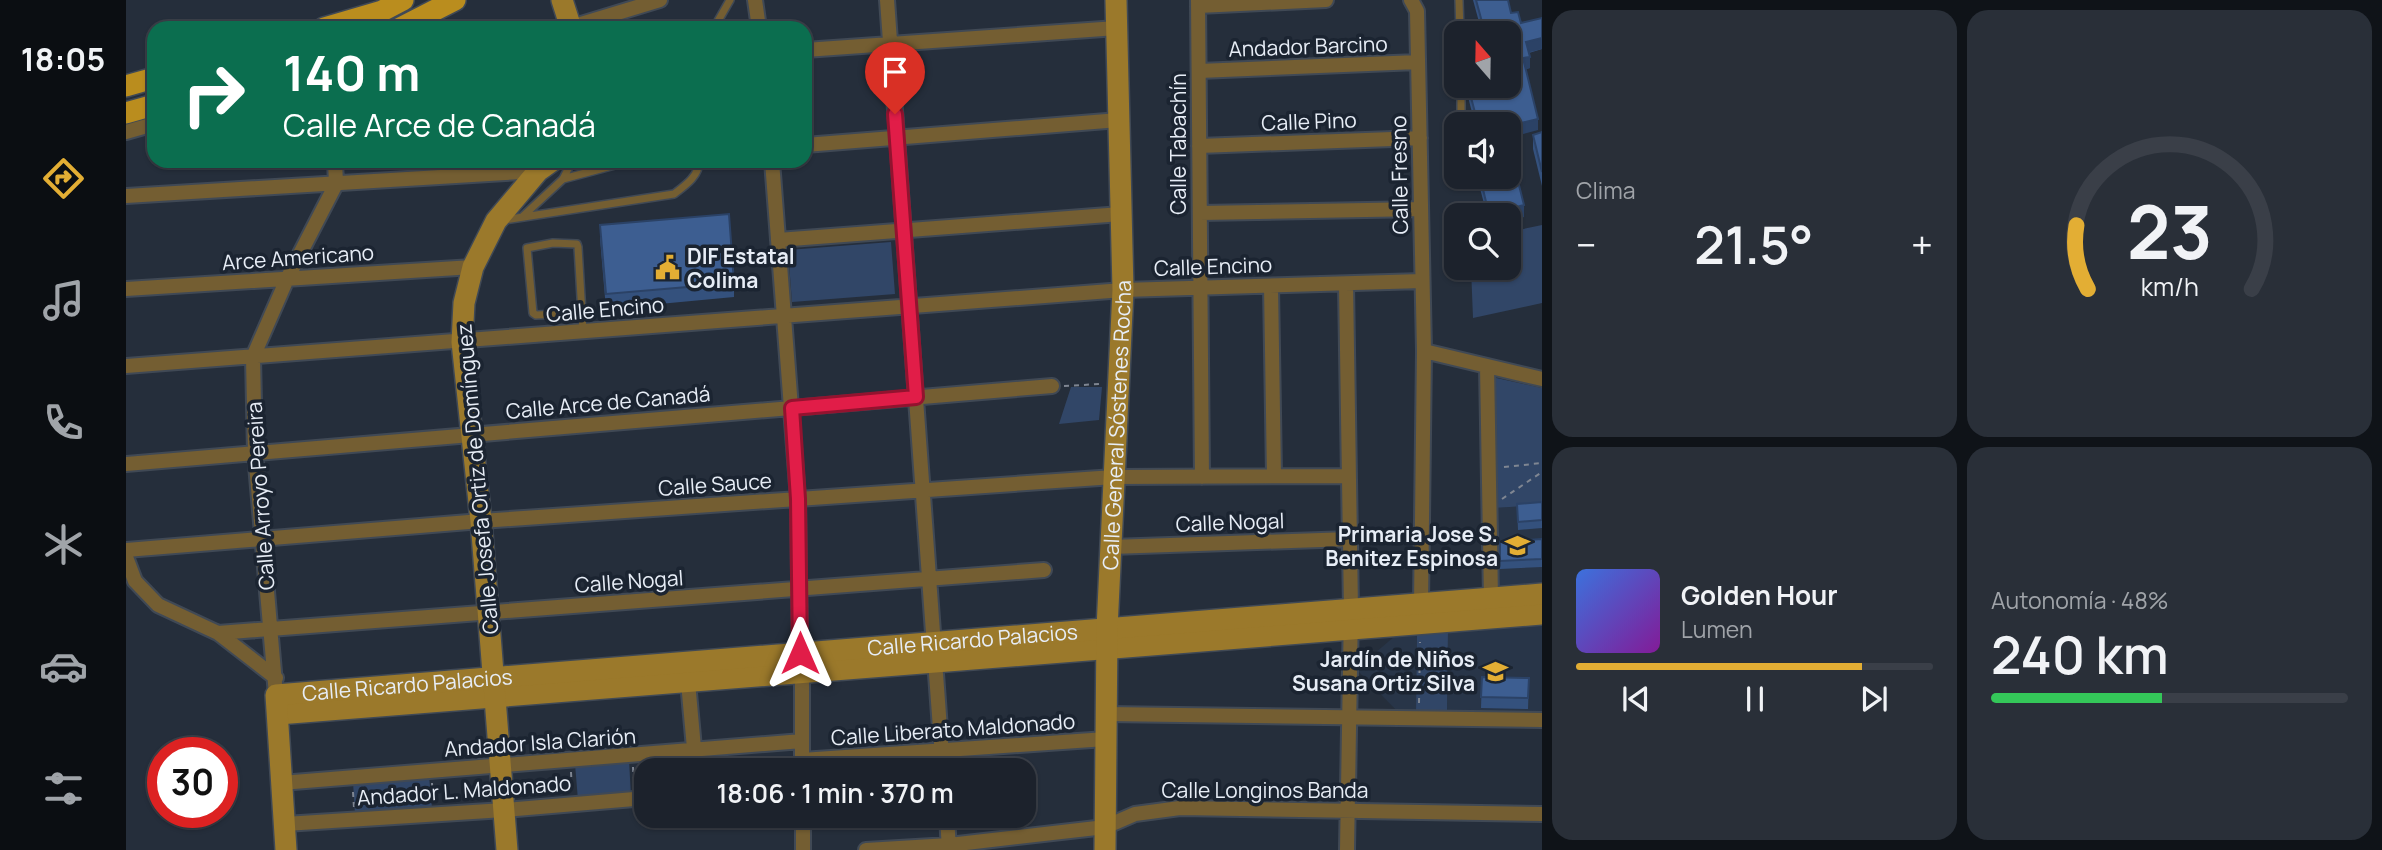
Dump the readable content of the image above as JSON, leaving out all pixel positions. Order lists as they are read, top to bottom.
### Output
{
  "streets": {
    "street": [
      "Andador Barcino",
      "Calle Pino",
      "Calle Tabachín",
      "Calle Fresno",
      "Arce Americano",
      "Calle Encino",
      "Calle Arce de Canadá",
      "Calle General Sóstenes Rocha",
      "Calle Josefa Ortiz de Domínguez",
      "Calle Sauce",
      "Calle Arroyo Pereira",
      "Calle Nogal",
      "Calle Ricardo Palacios",
      "Calle Liberato Maldonado",
      "Andador Isla Clarión",
      "Andador L. Maldonado",
      "Calle Longinos Banda"
    ]
  },
  "crossings": [
    ["Andador Barcino", "Calle Tabachín"],
    ["Andador Barcino", "Calle Fresno"],
    ["Calle Pino", "Calle Tabachín"],
    ["Calle Pino", "Calle Fresno"],
    ["Calle Tabachín", "Calle Encino"],
    ["Calle Tabachín", "Calle Sauce"],
    ["Calle Fresno", "Calle Encino"],
    ["Calle Fresno", "Calle Ricardo Palacios"],
    ["Arce Americano", "Calle Josefa Ortiz de Domínguez"],
    ["Arce Americano", "Calle Arroyo Pereira"],
    ["Calle Encino", "Calle General Sóstenes Rocha"],
    ["Calle Encino", "Calle Josefa Ortiz de Domínguez"],
    ["Calle Encino", "Calle Arroyo Pereira"],
    ["Calle Arce de Canadá", "Calle Josefa Ortiz de Domínguez"],
    ["Calle Arce de Canadá", "Calle Arroyo Pereira"],
    ["Calle General Sóstenes Rocha", "Calle Sauce"],
    ["Calle General Sóstenes Rocha", "Calle Nogal"],
    ["Calle General Sóstenes Rocha", "Calle Ricardo Palacios"],
    ["Calle General Sóstenes Rocha", "Calle Liberato Maldonado"],
    ["Calle General Sóstenes Rocha", "Calle Longinos Banda"],
    ["Calle Josefa Ortiz de Domínguez", "Calle Sauce"],
    ["Calle Josefa Ortiz de Domínguez", "Calle Nogal"],
    ["Calle Josefa Ortiz de Domínguez", "Calle Ricardo Palacios"],
    ["Calle Josefa Ortiz de Domínguez", "Andador Isla Clarión"],
    ["Calle Josefa Ortiz de Domínguez", "Andador L. Maldonado"],
    ["Calle Sauce", "Calle Arroyo Pereira"],
    ["Calle Arroyo Pereira", "Calle Nogal"],
    ["Calle Arroyo Pereira", "Calle Ricardo Palacios"],
    ["Calle Arroyo Pereira", "Andador Isla Clarión"],
    ["Calle Arroyo Pereira", "Andador L. Maldonado"]
  ],
  "places": {
    "public building": ["DIF Estatal Colima"],
    "school or university": ["Primaria Jose S. Benitez Espinosa", "Jardín de Niños Susana Ortiz Silva"]
  },
  "north": "top",
  "page": {
    "tabs": "18:05",
    "tile": [
      "Clima",
      ["Autonomía · 48%", "240 km"]
    ],
    "turn": ["140 m", "Calle Arce de Canadá"],
    "heat": ["−", "21.5°", "+"],
    "song": ["Golden Hour", "Lumen"],
    "limit": "30",
    "trip": "18:06 · 1 min · 370 m",
    "gauge": ["23", "km/h"]
  }
}
